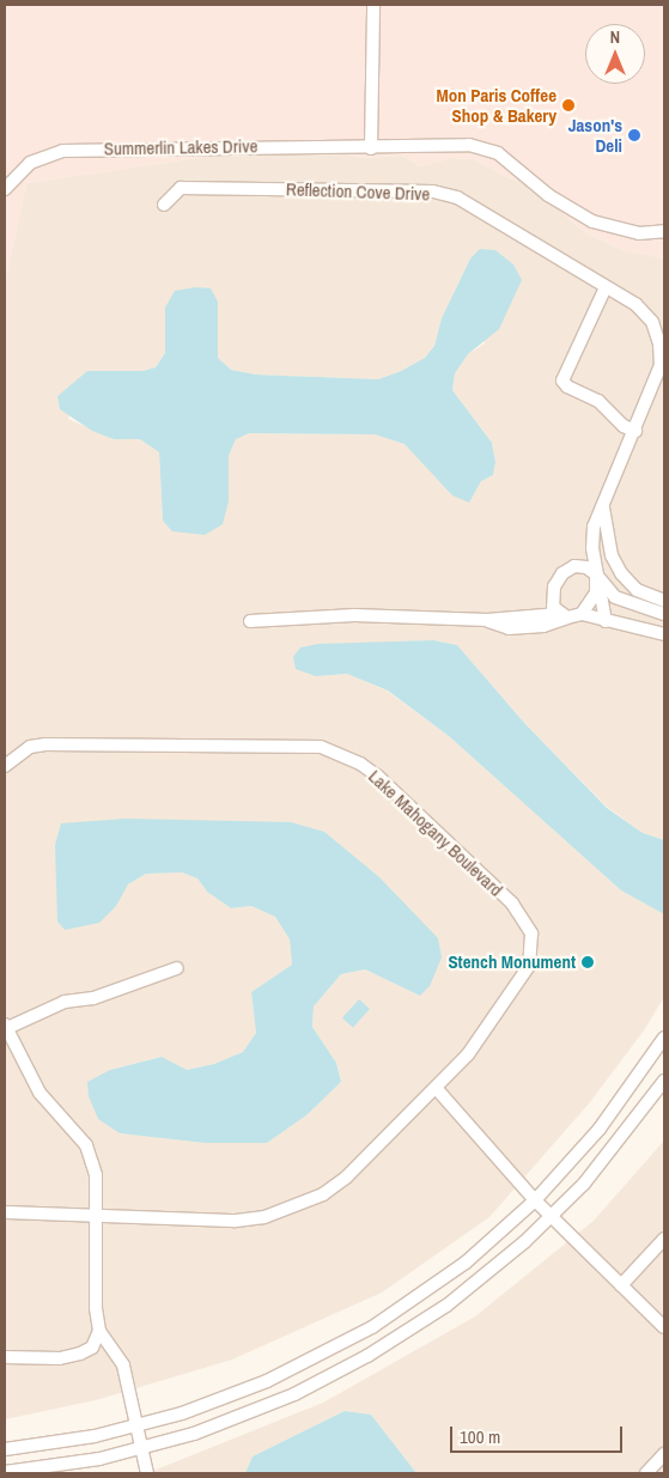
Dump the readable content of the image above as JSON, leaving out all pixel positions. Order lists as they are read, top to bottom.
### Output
{
  "streets": {
    "street": ["Summerlin Lakes Drive", "Reflection Cove Drive", "Lake Mahogany Boulevard"]
  },
  "places": ["Mon Paris Coffee Shop & Bakery", "Jason's Deli", "Stench Monument"],
  "scale_bar": "100 m",
  "north": "top"
}
